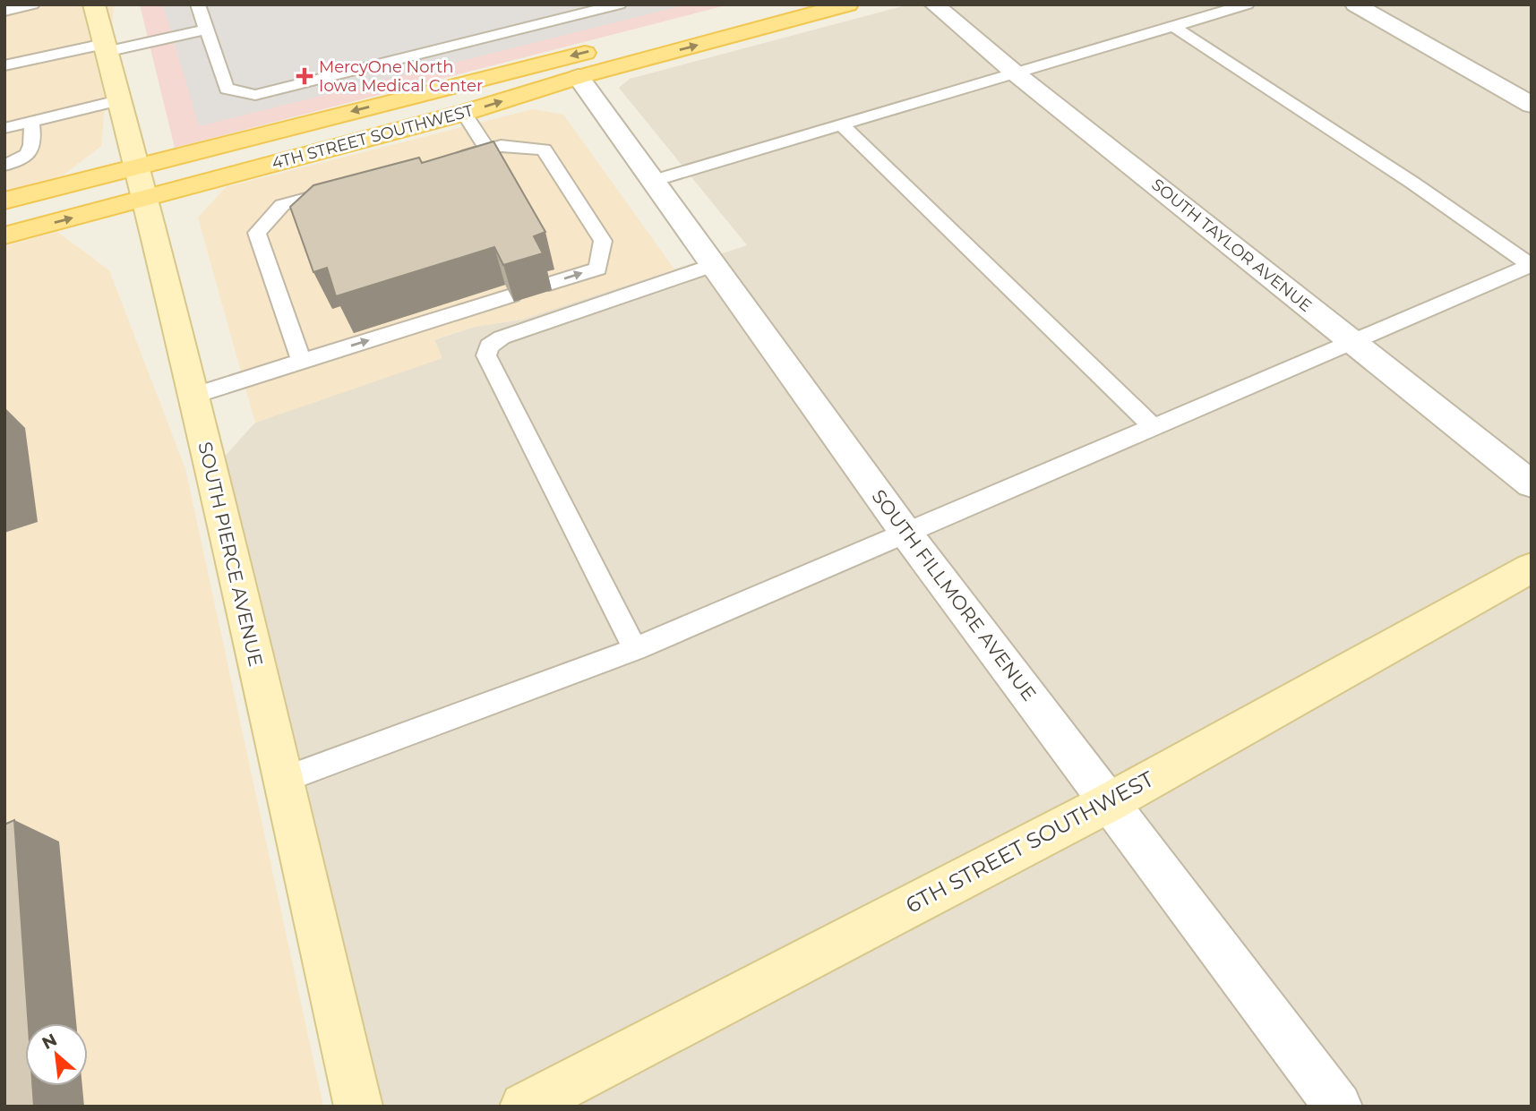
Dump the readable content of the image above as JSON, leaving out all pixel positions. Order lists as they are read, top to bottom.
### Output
{
  "streets": {
    "main road": ["4TH STREET SOUTHWEST", "SOUTH PIERCE AVENUE", "6TH STREET SOUTHWEST"],
    "street": ["SOUTH TAYLOR AVENUE", "SOUTH FILLMORE AVENUE"]
  },
  "crossings": [
    ["4TH STREET SOUTHWEST", "SOUTH PIERCE AVENUE"],
    ["4TH STREET SOUTHWEST", "SOUTH FILLMORE AVENUE"],
    ["SOUTH FILLMORE AVENUE", "6TH STREET SOUTHWEST"]
  ],
  "places": {
    "health": ["MercyOne North Iowa Medical Center"]
  },
  "north": "top left"
}
